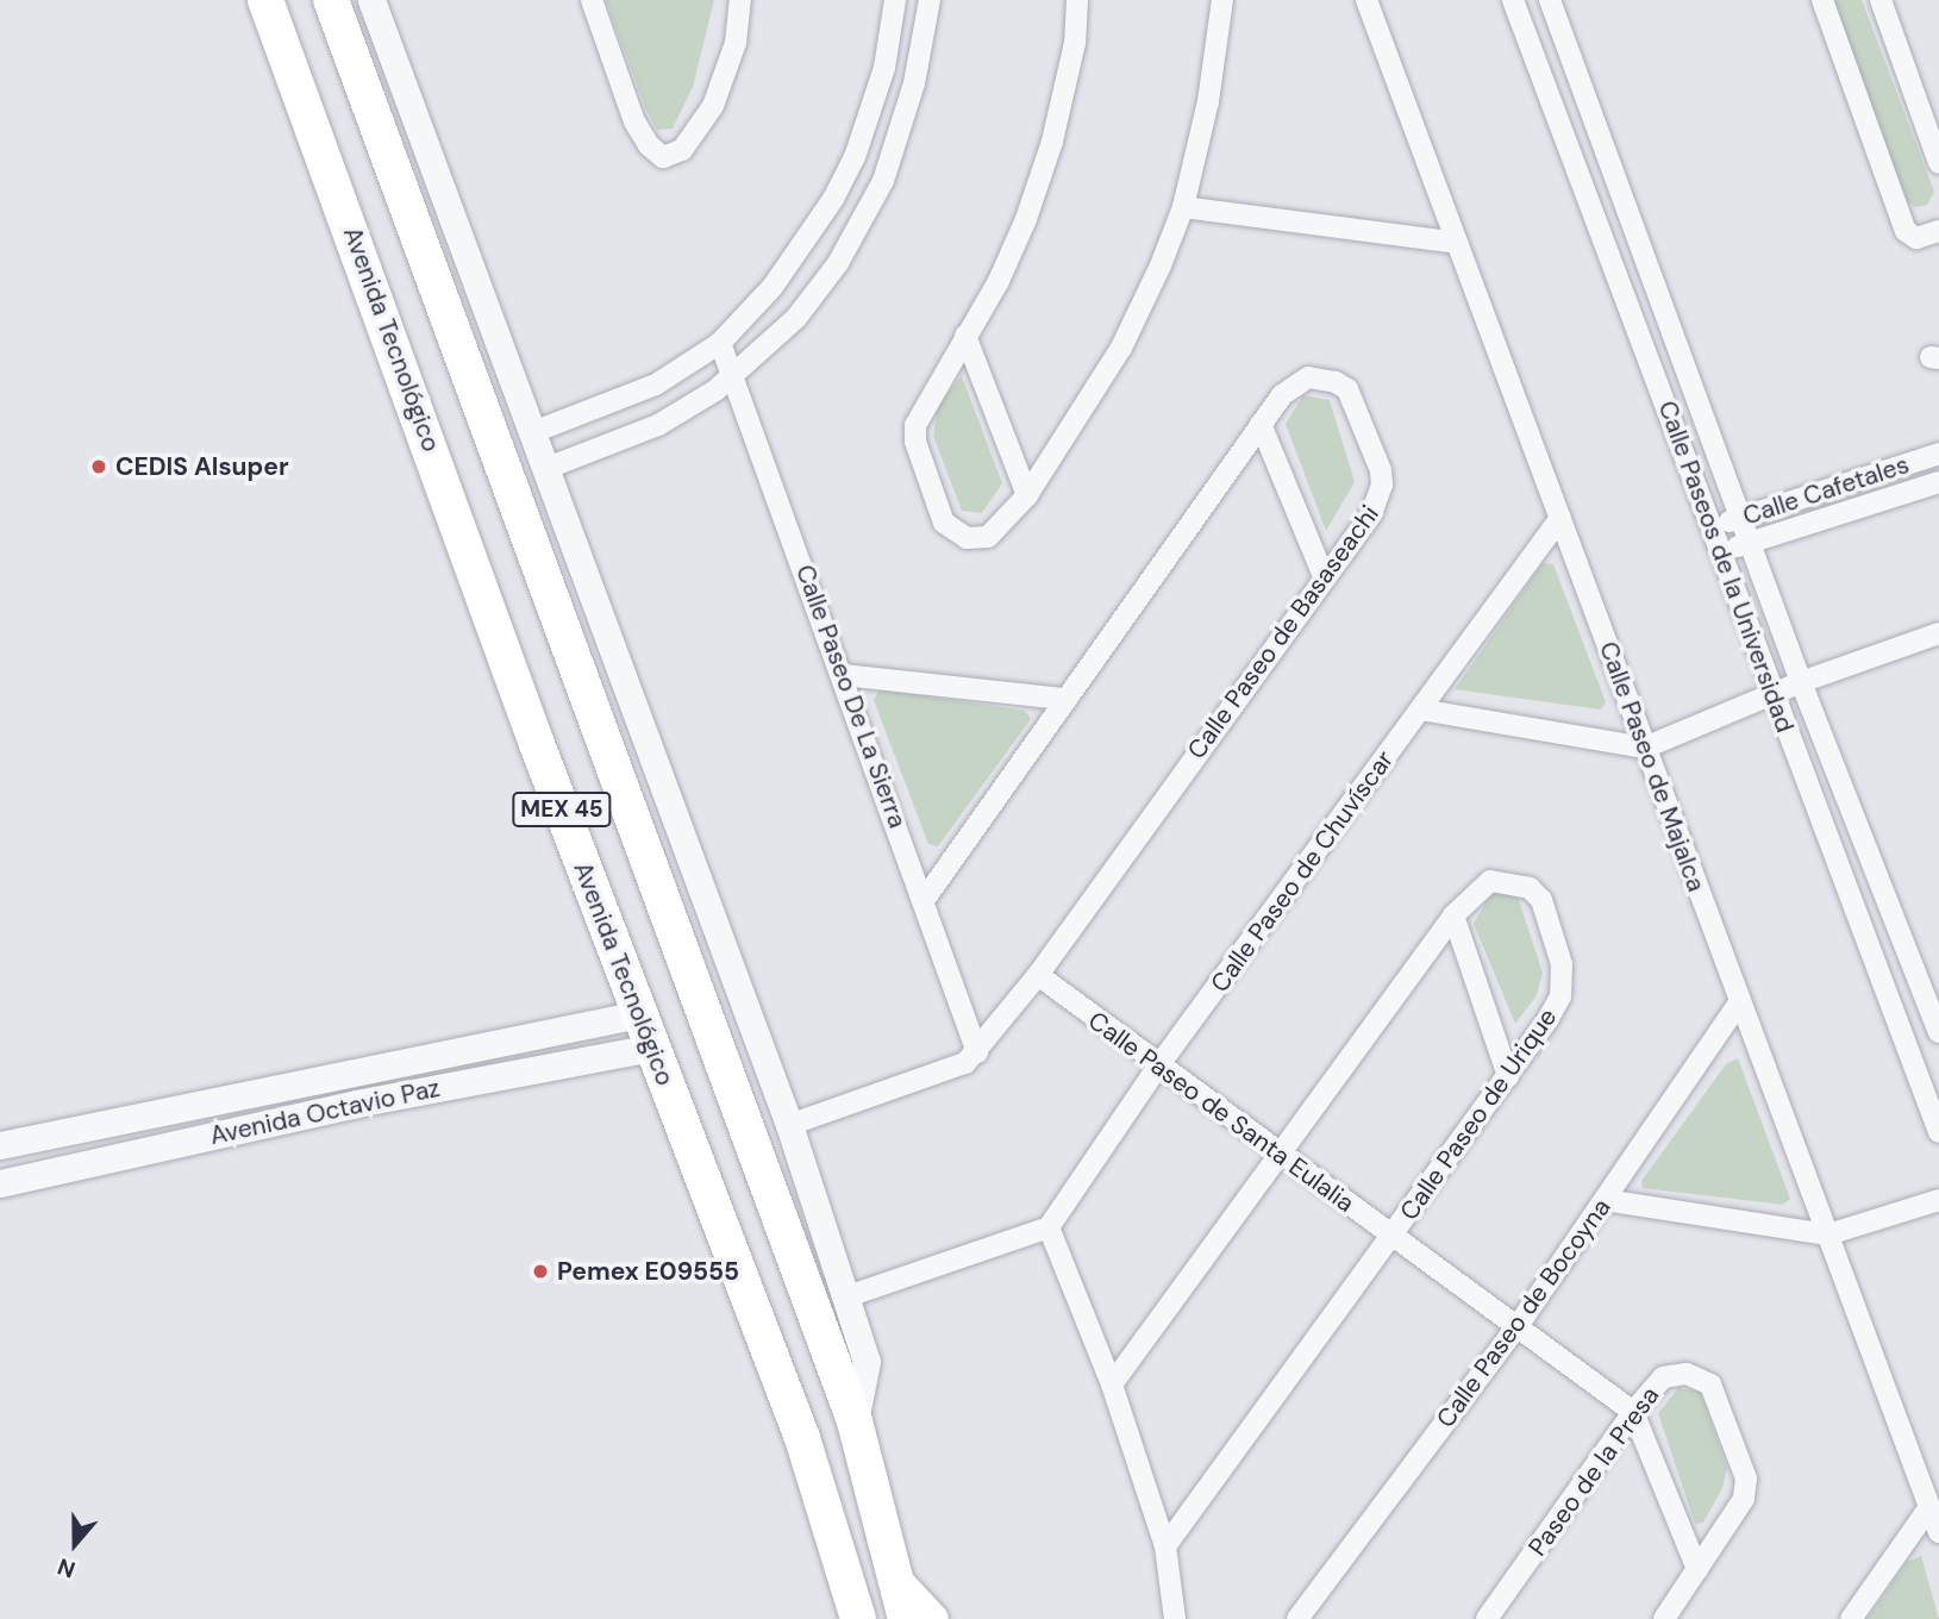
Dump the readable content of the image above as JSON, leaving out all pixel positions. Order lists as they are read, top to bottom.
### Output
{
  "streets": {
    "main road": ["Avenida Tecnológico", "MEX 45"],
    "street": [
      "Calle Cafetales",
      "Calle Paseos de la Universidad",
      "Calle Paseo de Basaseachi",
      "Calle Paseo De La Sierra",
      "Calle Paseo de Majalca",
      "Calle Paseo de Chuvíscar",
      "Avenida Octavio Paz",
      "Calle Paseo de Santa Eulalia",
      "Calle Paseo de Urique",
      "Calle Paseo de Bocoyna",
      "Paseo de la Presa"
    ]
  },
  "crossings": [
    ["Avenida Tecnológico", "Avenida Octavio Paz"],
    ["Calle Cafetales", "Calle Paseos de la Universidad"],
    ["Calle Paseo de Basaseachi", "Calle Paseo De La Sierra"],
    ["Calle Paseo de Basaseachi", "Calle Paseo de Santa Eulalia"],
    ["Calle Paseo de Majalca", "Calle Paseo de Chuvíscar"],
    ["Calle Paseo de Majalca", "Calle Paseo de Bocoyna"],
    ["Calle Paseo de Chuvíscar", "Calle Paseo de Santa Eulalia"],
    ["Calle Paseo de Santa Eulalia", "Calle Paseo de Urique"],
    ["Calle Paseo de Santa Eulalia", "Calle Paseo de Bocoyna"],
    ["Calle Paseo de Santa Eulalia", "Paseo de la Presa"]
  ],
  "places": ["CEDIS Alsuper", "Pemex E09555"],
  "north": "bottom"
}
